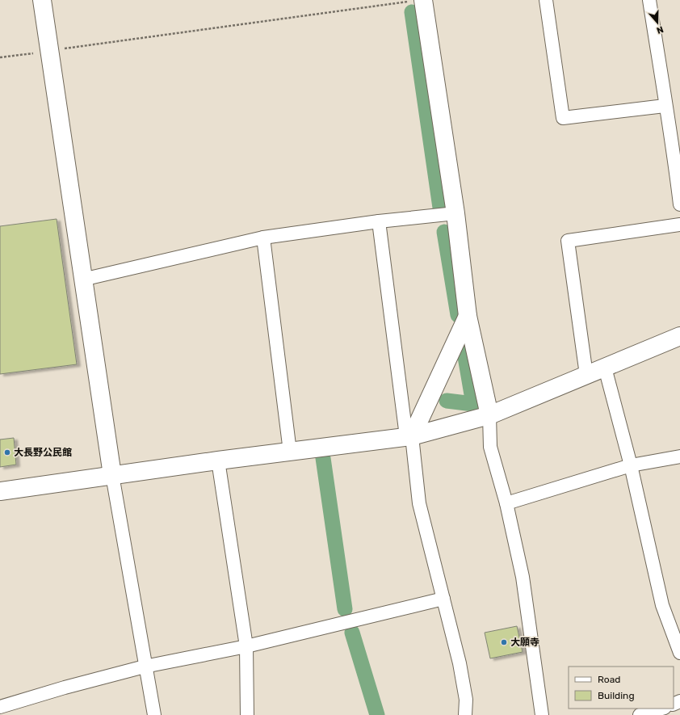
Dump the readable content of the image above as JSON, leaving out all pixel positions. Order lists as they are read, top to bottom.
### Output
{
  "places": ["大長野公民館", "大願寺"],
  "legend": ["Road", "Building"],
  "north": "bottom"
}
